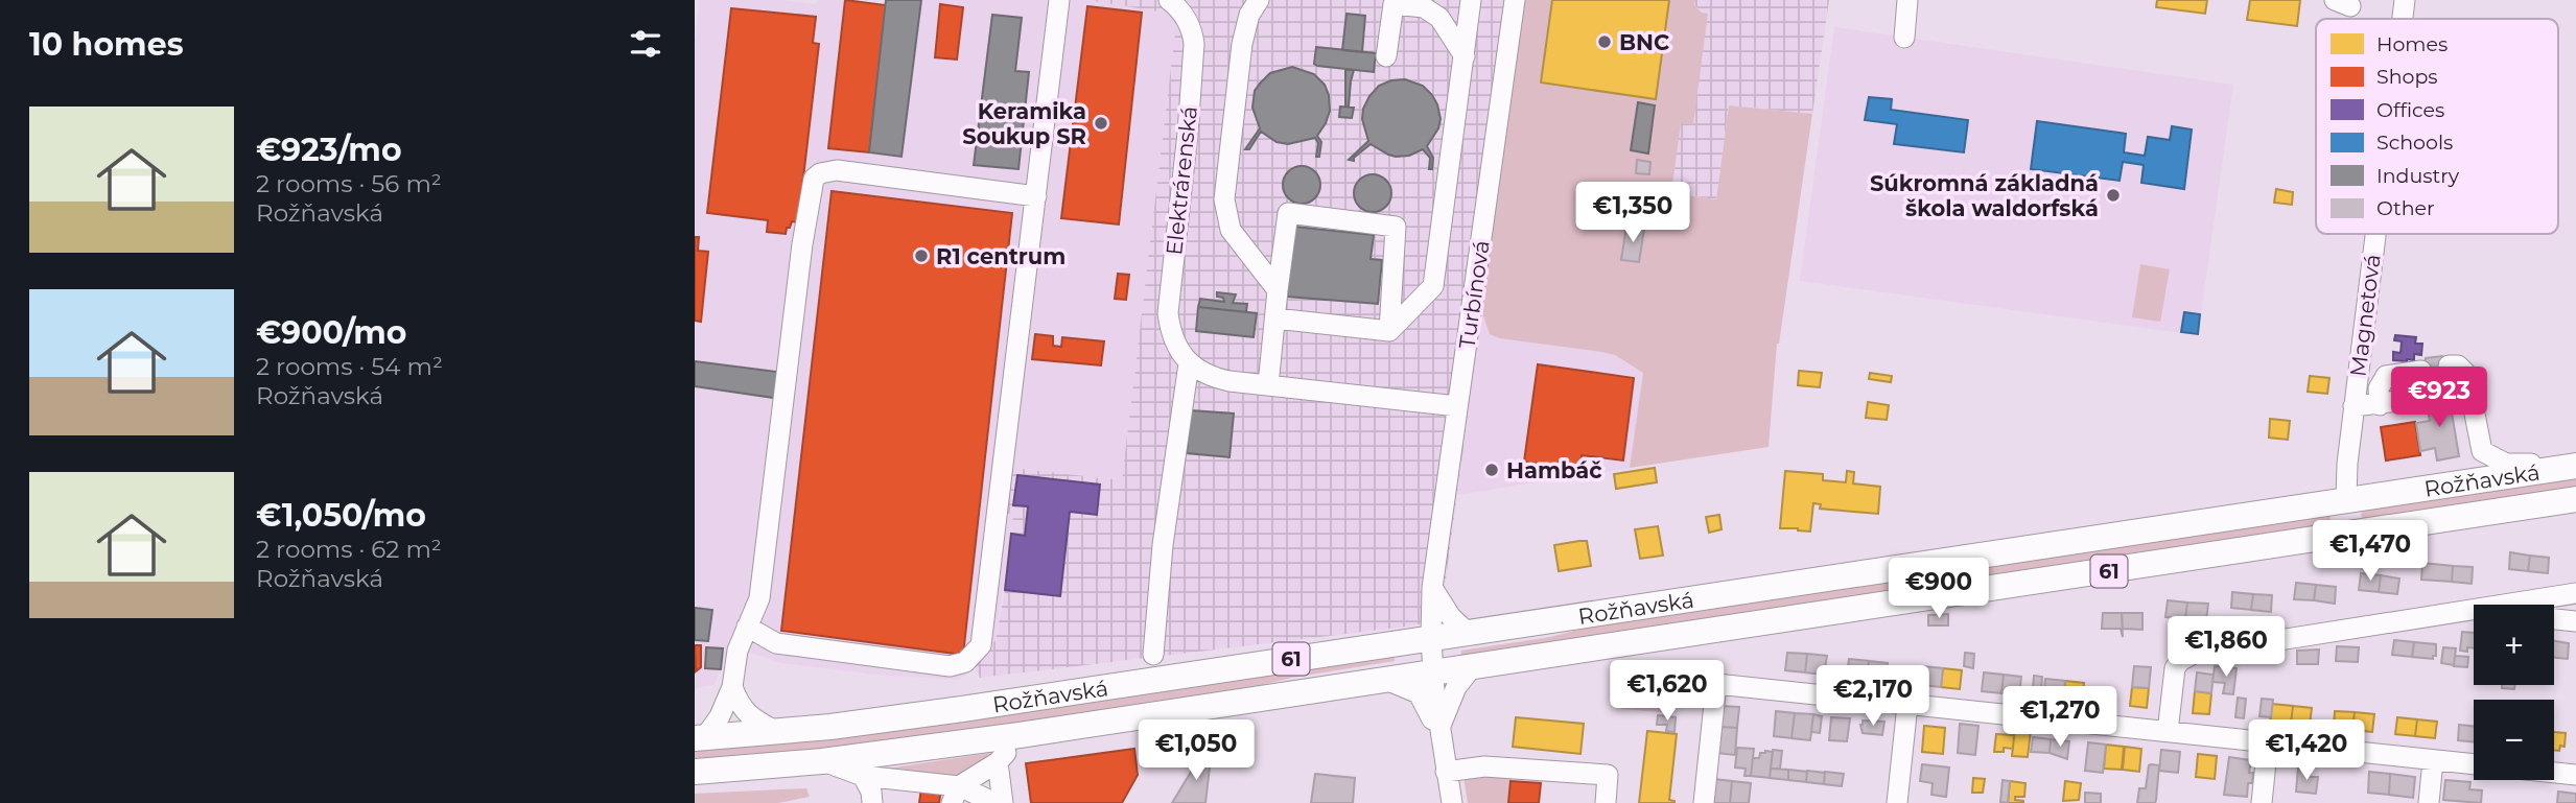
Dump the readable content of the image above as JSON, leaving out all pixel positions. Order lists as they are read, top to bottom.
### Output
{
  "streets": {
    "main road": ["Rožňavská", "61"],
    "street": ["Elektrárenská", "Turbínová", "Magnetová"]
  },
  "crossings": [
    ["Turbínová", "Rožňavská"],
    ["Magnetová", "Rožňavská"]
  ],
  "places": [
    "BNC",
    "Keramika Soukup SR",
    "Súkromná základná škola waldorfská",
    "R1 centrum",
    "Hambáč"
  ],
  "legend": [
    "Homes",
    "Shops",
    "Offices",
    "Schools",
    "Industry",
    "Other"
  ],
  "page": {
    "heading": "10 homes",
    "list": [
      {
        "name": "€923/mo",
        "note": "2 rooms · 56 m² · Rožňavská"
      },
      {
        "name": "€900/mo",
        "note": "2 rooms · 54 m² · Rožňavská"
      },
      {
        "name": "€1,050/mo",
        "note": "2 rooms · 62 m² · Rožňavská"
      }
    ],
    "price": [
      "€1,350",
      "€923",
      "€1,470",
      "€900",
      "€1,860",
      "€1,620",
      "€2,170",
      "€1,270",
      "€1,050",
      "€1,420"
    ],
    "map_buttons": ["+", "−"]
  }
}
